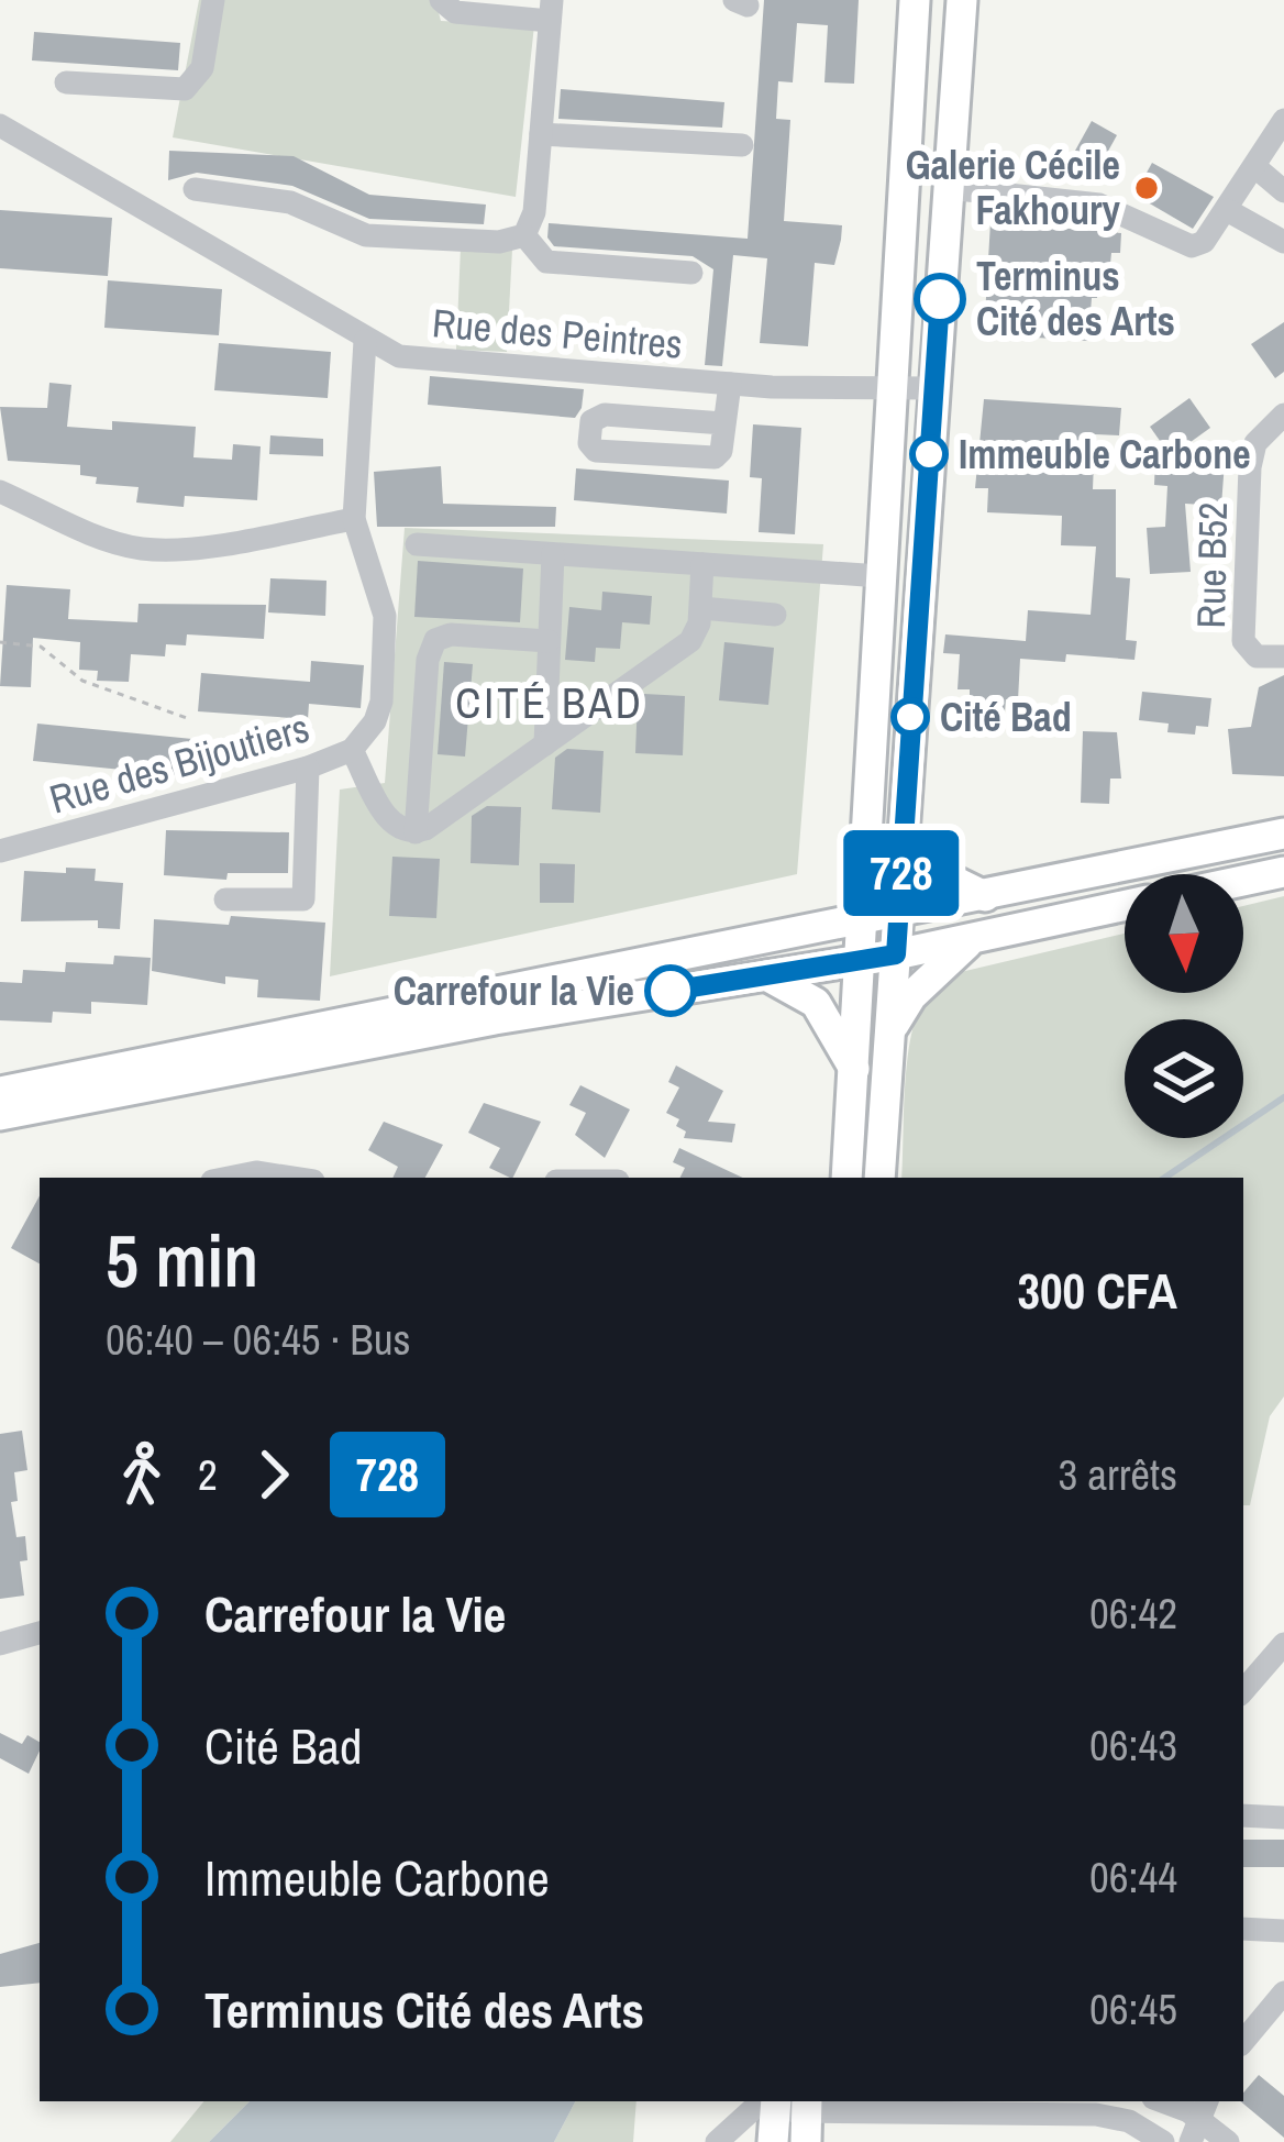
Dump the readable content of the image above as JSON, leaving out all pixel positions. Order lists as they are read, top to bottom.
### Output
{
  "streets": {
    "street": ["Rue des Peintres", "Rue B52", "Rue des Bijoutiers"]
  },
  "crossings": [
    ["Rue des Peintres", "Rue des Bijoutiers"]
  ],
  "districts": ["CITÉ BAD"],
  "places": [
    "Galerie Cécile Fakhoury",
    "Terminus Cité des Arts",
    "Immeuble Carbone",
    "Cité Bad",
    "Carrefour la Vie"
  ],
  "lines": ["bus line 728"],
  "north": "bottom",
  "page": {
    "on_map": "728",
    "heading": ["5 min", "06:40 – 06:45 · Bus", "300 CFA"],
    "legs": ["2", "728", "3 arrêts"],
    "list": [
      {
        "name": "Carrefour la Vie",
        "value": "06:42"
      },
      {
        "name": "Cité Bad",
        "value": "06:43"
      },
      {
        "name": "Immeuble Carbone",
        "value": "06:44"
      },
      {
        "name": "Terminus Cité des Arts",
        "value": "06:45"
      }
    ]
  }
}
